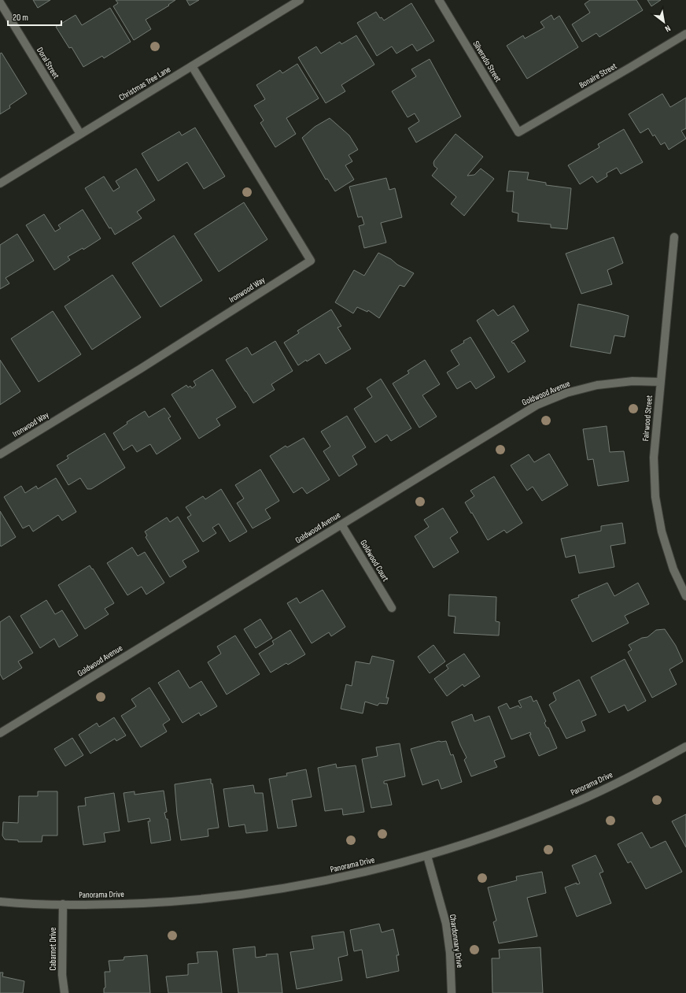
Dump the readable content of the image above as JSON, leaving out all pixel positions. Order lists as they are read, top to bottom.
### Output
{
  "streets": {
    "street": [
      "Silverado Street",
      "Doral Street",
      "Bonaire Street",
      "Christmas Tree Lane",
      "Ironwood Way",
      "Goldwood Avenue",
      "Fairwood Street",
      "Goldwood Court",
      "Panorama Drive",
      "Chardonnary Drive",
      "Cabarnet Drive"
    ]
  },
  "crossings": [
    ["Silverado Street", "Bonaire Street"],
    ["Doral Street", "Christmas Tree Lane"],
    ["Christmas Tree Lane", "Ironwood Way"],
    ["Goldwood Avenue", "Fairwood Street"],
    ["Goldwood Avenue", "Goldwood Court"],
    ["Panorama Drive", "Chardonnary Drive"],
    ["Panorama Drive", "Cabarnet Drive"]
  ],
  "scale_bar": "20 m",
  "north": "bottom right"
}
